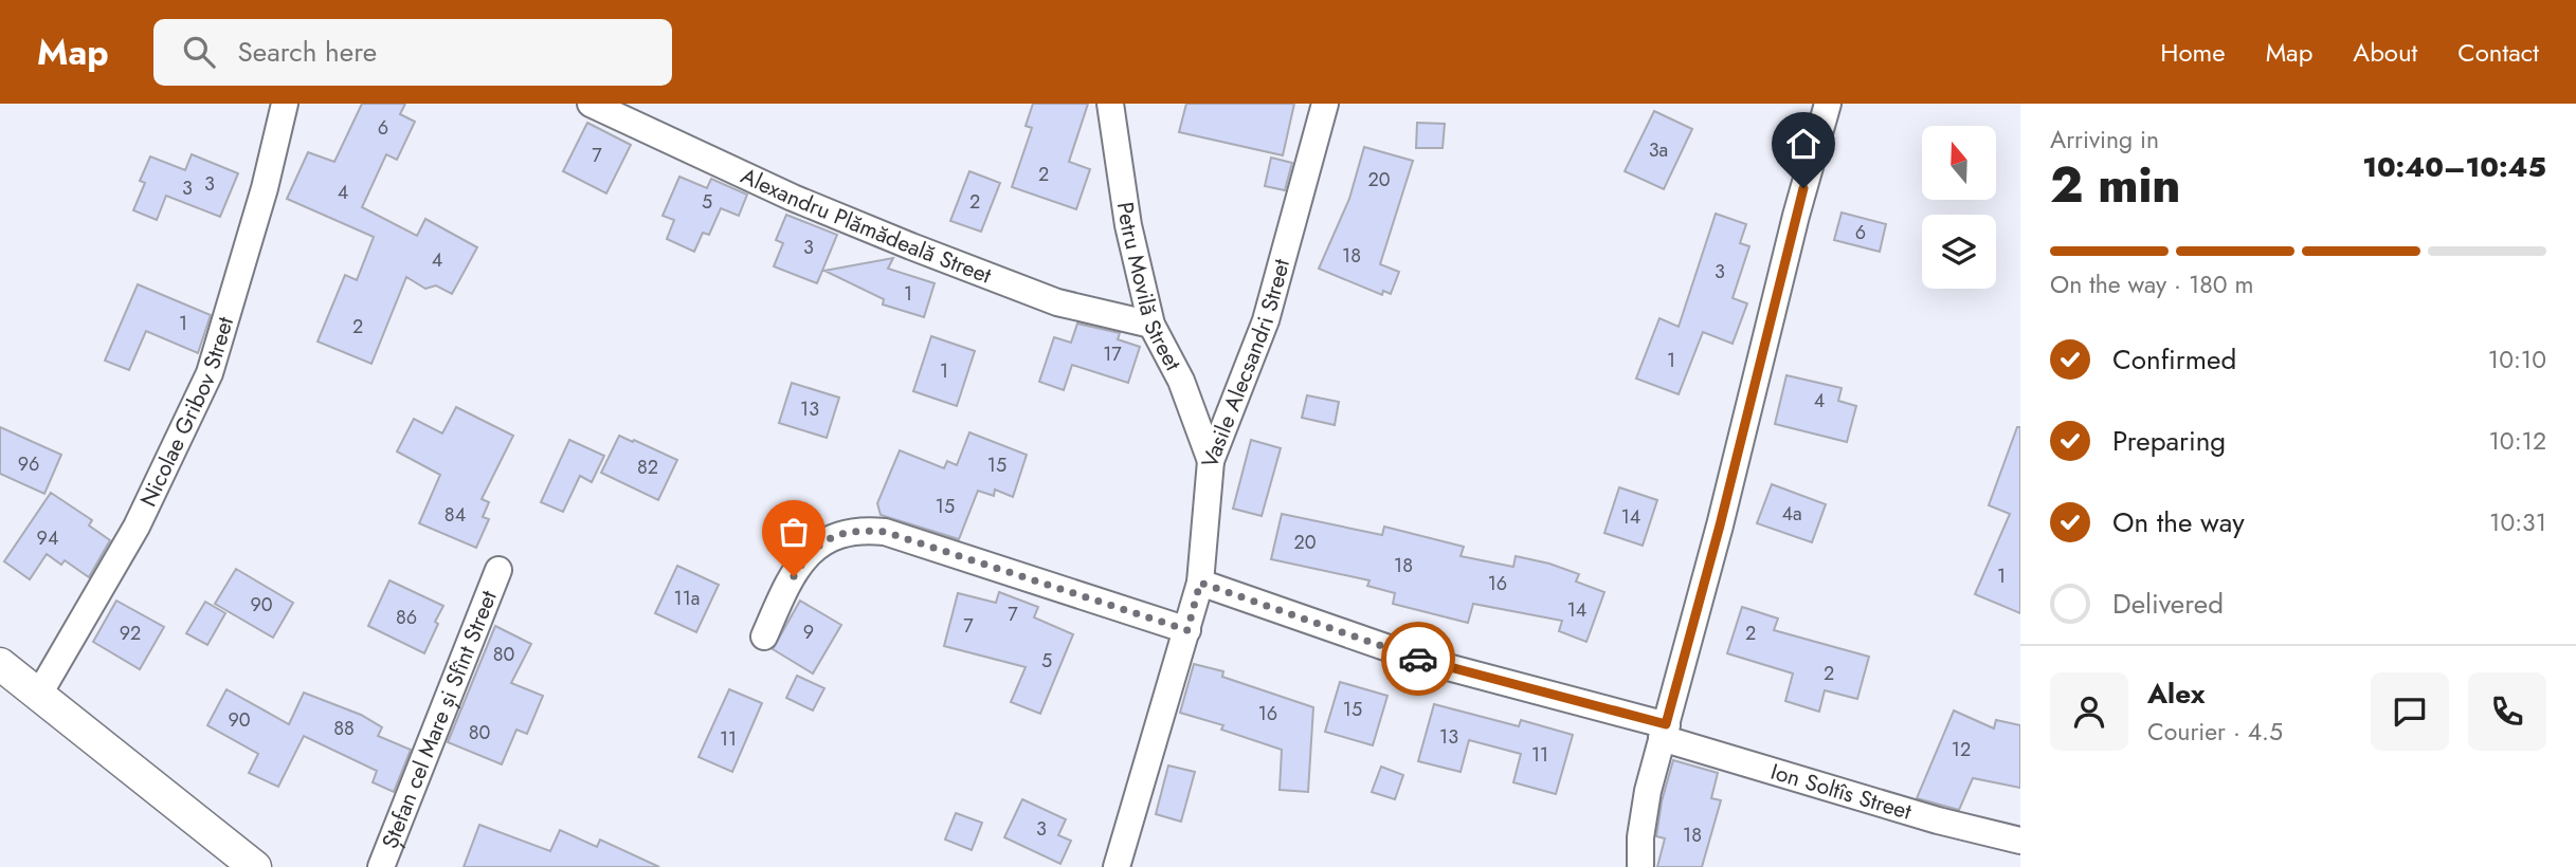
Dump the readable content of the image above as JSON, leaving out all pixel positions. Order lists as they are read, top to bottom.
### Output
{
  "streets": {
    "street": [
      "Alexandru Plămădeală Street",
      "Petru Movilă Street",
      "Vasile Alecsandri Street",
      "Nicolae Gribov Street",
      "Ștefan cel Mare și Sfînt Street",
      "Ion Soltîs Street"
    ]
  },
  "crossings": [
    ["Alexandru Plămădeală Street", "Petru Movilă Street"],
    ["Petru Movilă Street", "Vasile Alecsandri Street"],
    ["Vasile Alecsandri Street", "Ion Soltîs Street"]
  ],
  "house_numbers": [
    "6",
    "3a",
    "7",
    "2",
    "20",
    "3",
    "3",
    "4",
    "5",
    "2",
    "6",
    "3",
    "18",
    "4",
    "3",
    "1",
    "1",
    "2",
    "17",
    "1",
    "1",
    "4",
    "13",
    "96",
    "15",
    "82",
    "15",
    "4a",
    "84",
    "14",
    "94",
    "20",
    "18",
    "1",
    "16",
    "11a",
    "90",
    "14",
    "7",
    "86",
    "7",
    "9",
    "92",
    "2",
    "80",
    "5",
    "2",
    "15",
    "16",
    "90",
    "88",
    "80",
    "13",
    "11",
    "12",
    "11",
    "3",
    "18"
  ],
  "north": "top",
  "page": {
    "header": "Map",
    "search": "Search here",
    "nav": [
      "Home",
      "Map",
      "About",
      "Contact"
    ],
    "heading": ["2 min", "Arriving in", "10:40–10:45"],
    "panel": ["Alex", "Courier · 4.5"],
    "bar": "On the way · 180 m",
    "list": [
      ["Confirmed", "10:10"],
      ["Preparing", "10:12"],
      ["On the way", "10:31"],
      "Delivered"
    ]
  }
}
